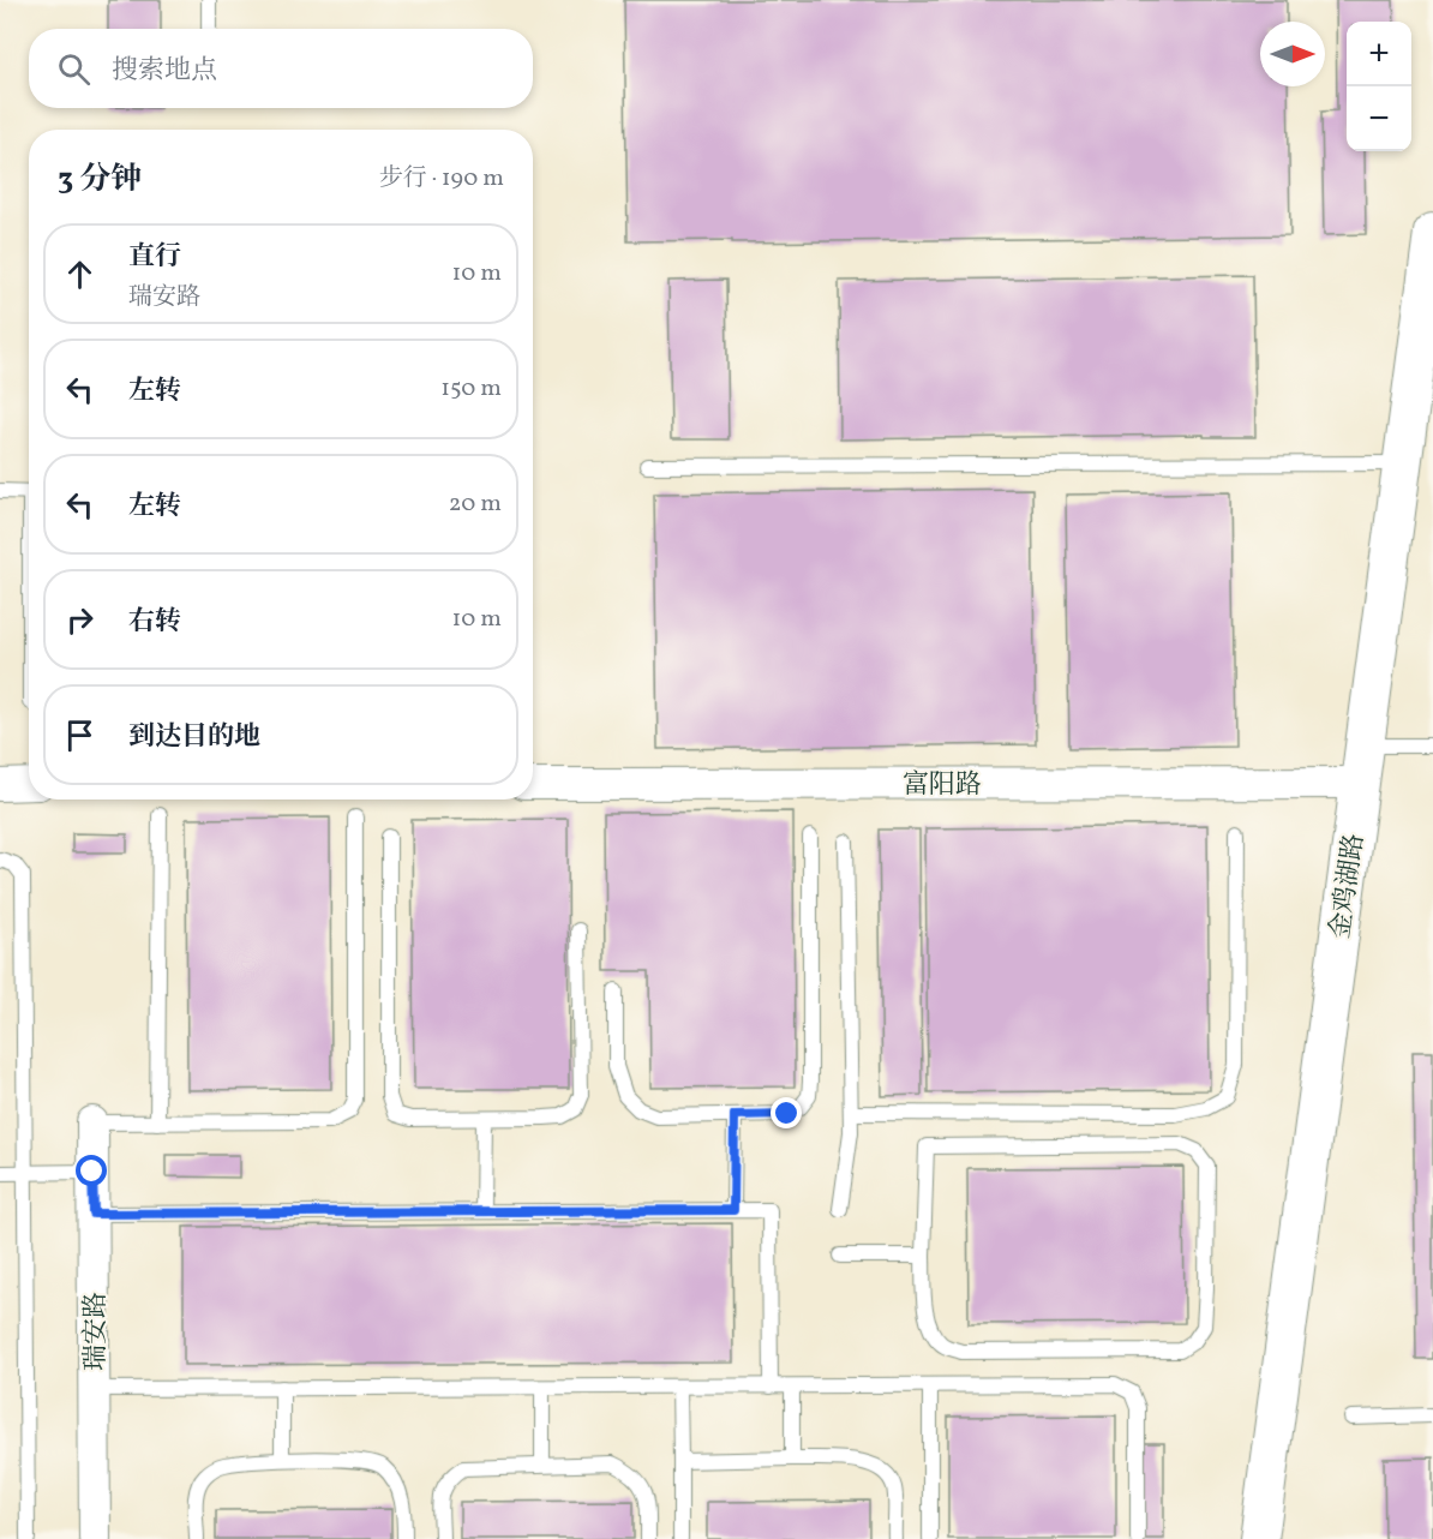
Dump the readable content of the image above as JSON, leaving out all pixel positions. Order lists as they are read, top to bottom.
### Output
{
  "streets": {
    "street": ["富阳路", "金鸡湖路", "瑞安路"]
  },
  "crossings": [
    ["富阳路", "金鸡湖路"]
  ],
  "north": "right",
  "page": {
    "map_buttons": ["+", "−"],
    "search": "搜索地点",
    "heading": ["3 分钟", "步行 · 190 m"],
    "list": [
      ["直行", "瑞安路", "10 m"],
      ["左转", "150 m"],
      ["左转", "20 m"],
      ["右转", "10 m"],
      "到达目的地"
    ]
  }
}
